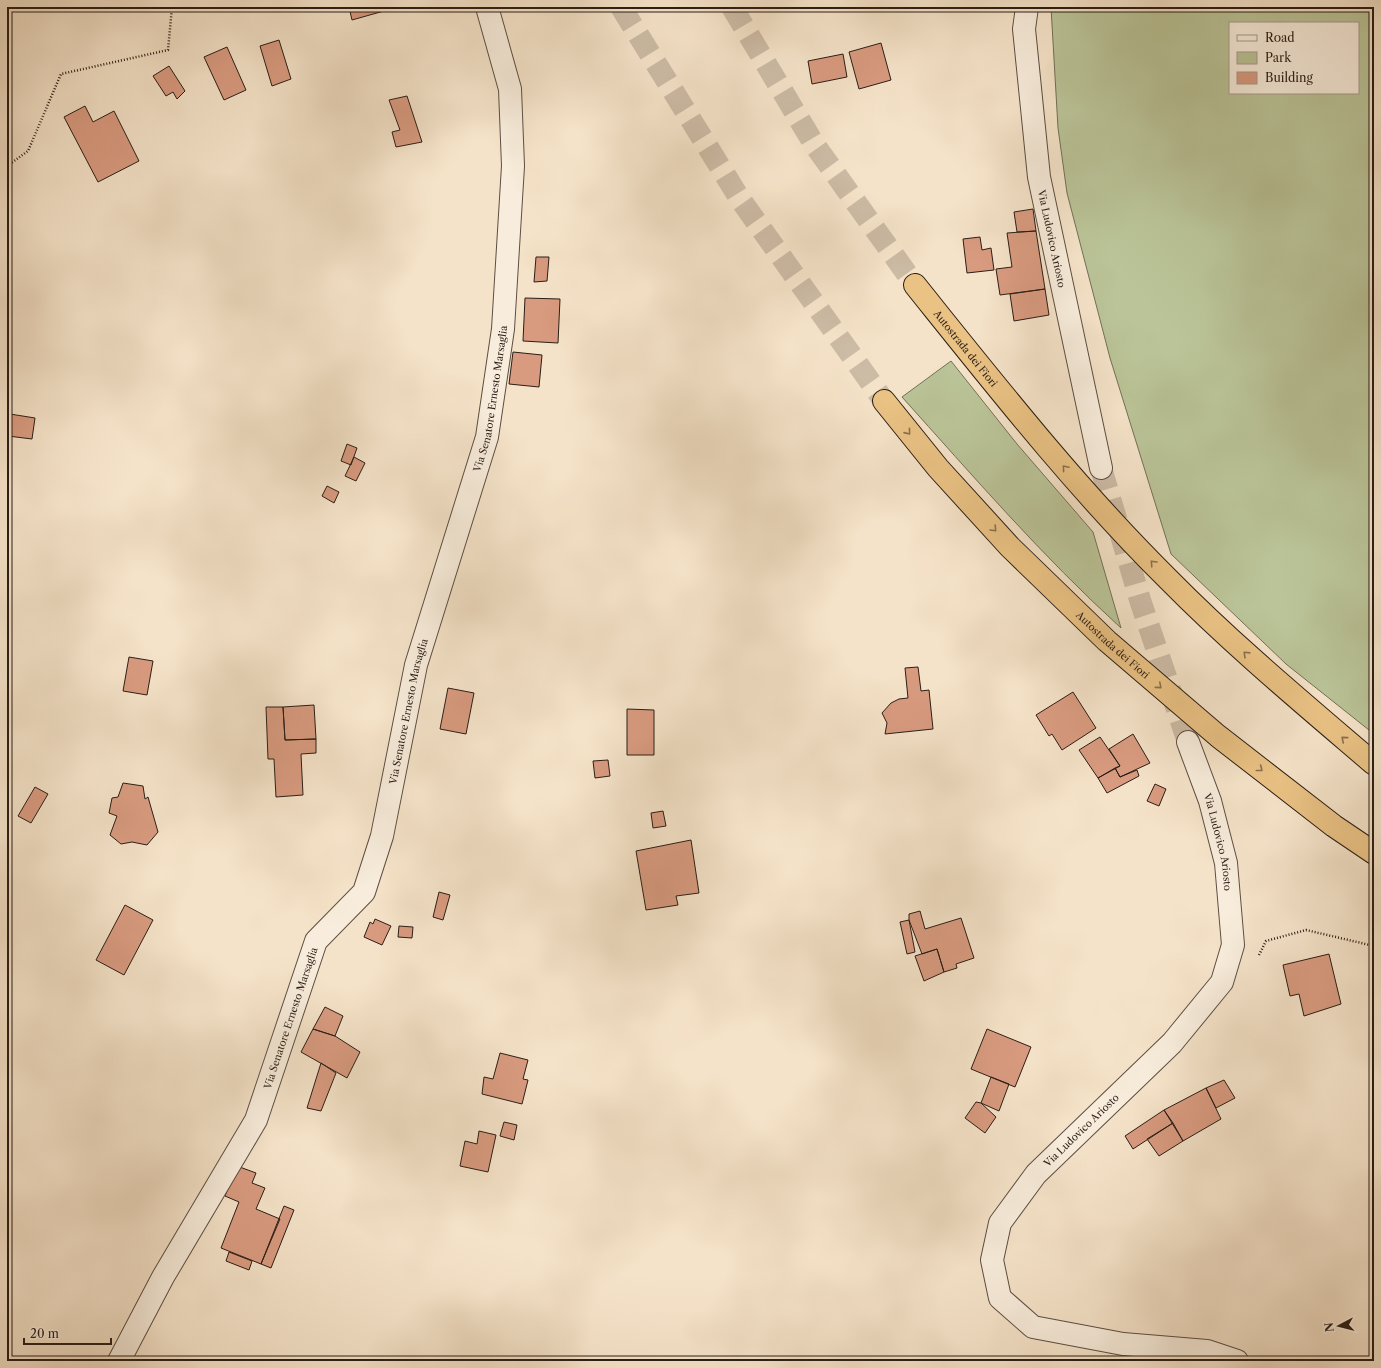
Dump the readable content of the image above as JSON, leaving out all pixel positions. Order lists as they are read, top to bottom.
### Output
{
  "streets": {
    "highway": ["Autostrada dei Fiori"],
    "street": ["Via Ludovico Ariosto", "Via Senatore Ernesto Marsaglia"]
  },
  "legend": ["Road", "Park", "Building"],
  "scale_bar": "20 m",
  "north": "left"
}
